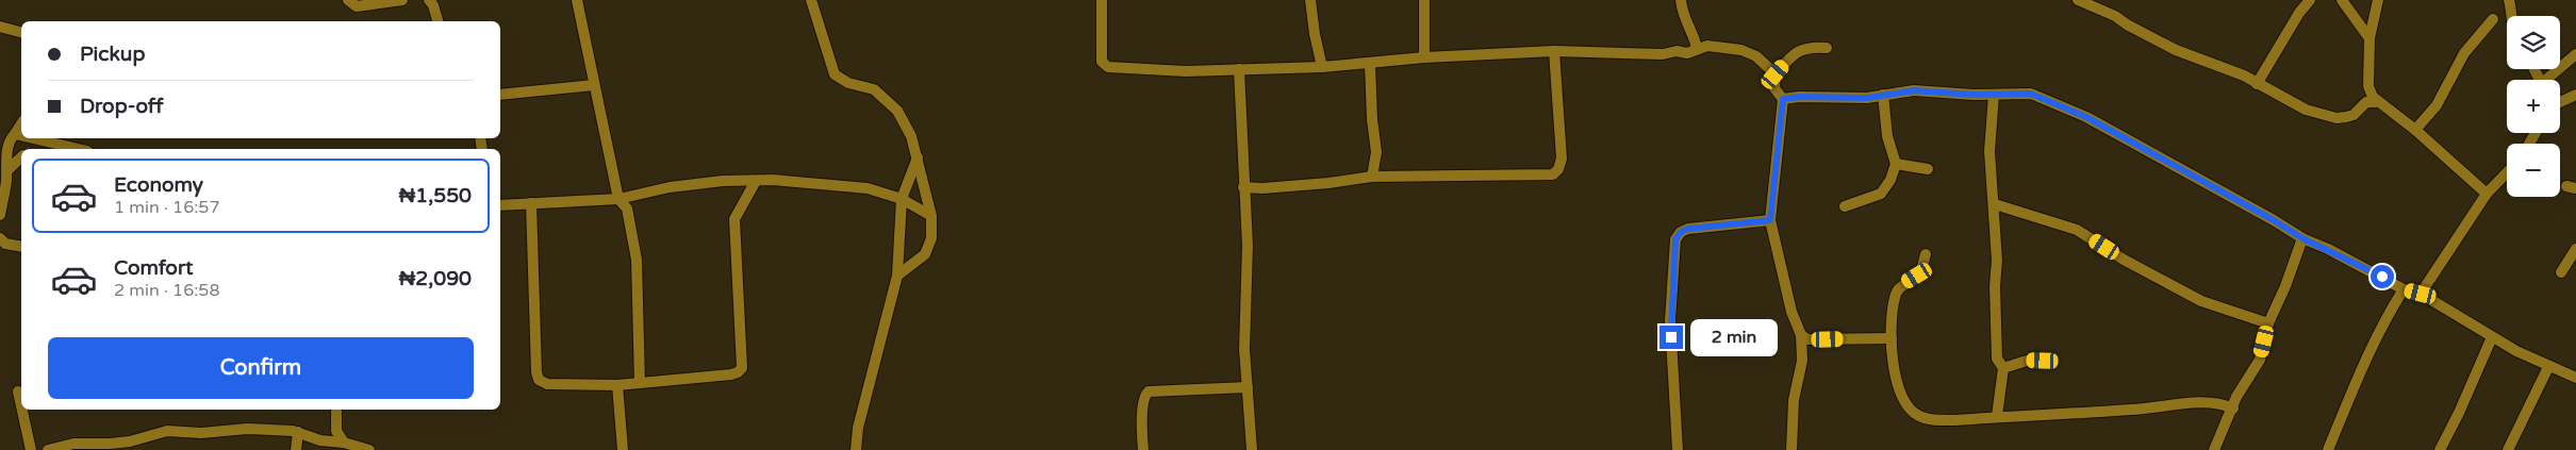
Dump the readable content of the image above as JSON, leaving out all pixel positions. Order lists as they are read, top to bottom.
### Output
{
  "page": {
    "map_buttons": ["+", "−"],
    "banner": ["Pickup", "Drop-off"],
    "list": [
      {
        "name": "Economy",
        "note": "1 min · 16:57",
        "value": "₦1,550"
      },
      {
        "name": "Comfort",
        "note": "2 min · 16:58",
        "value": "₦2,090"
      }
    ],
    "bubble": "2 min",
    "buttons": "Confirm"
  }
}
